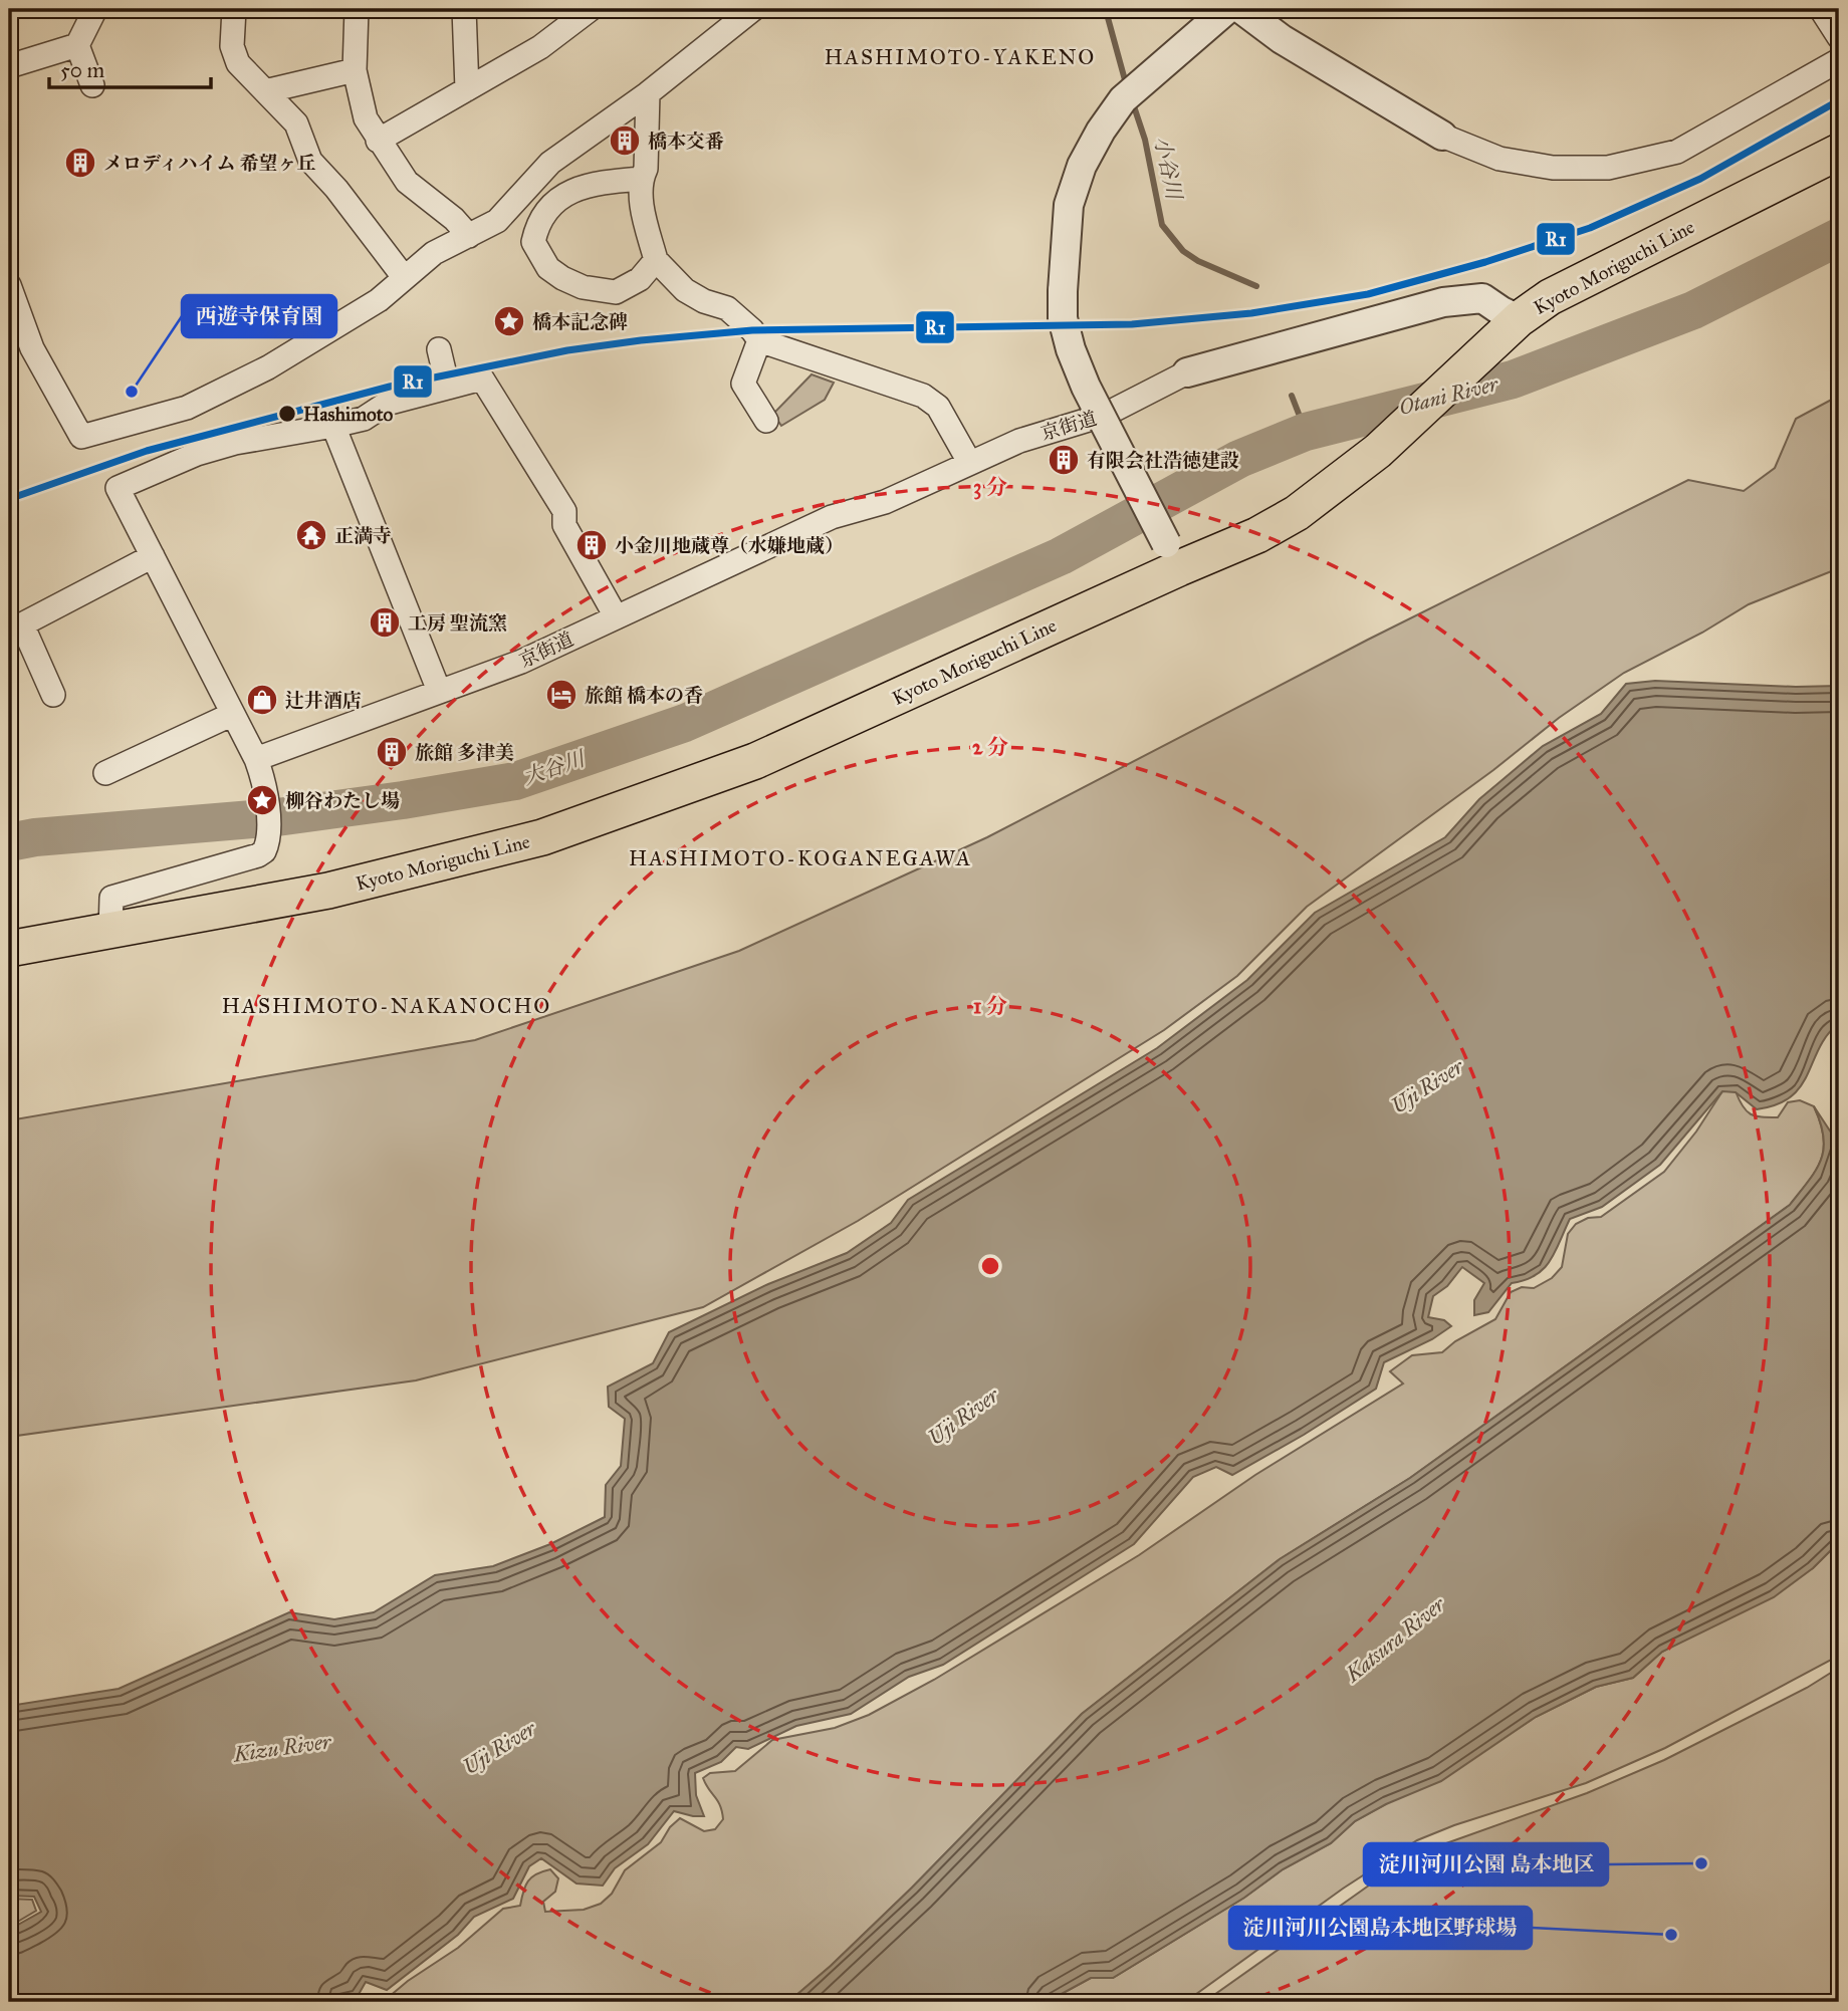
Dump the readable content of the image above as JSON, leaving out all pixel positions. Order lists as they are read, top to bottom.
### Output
{
  "streets": {
    "main road": ["Kyoto Moriguchi Line"],
    "street": ["京街道"]
  },
  "districts": ["HASHIMOTO-YAKENO", "HASHIMOTO-KOGANEGAWA", "HASHIMOTO-NAKANOCHO"],
  "water": [
    "小谷川",
    "Otani River",
    "大谷川",
    "Uji River",
    "Katsura River",
    "Kizu River"
  ],
  "places": {
    "building": [
      "橋本交番",
      "メロディハイム 希望ヶ丘",
      "有限会社浩徳建設",
      "小金川地蔵尊（水嫌地蔵）",
      "工房 聖流窯",
      "旅館 多津美"
    ],
    "place": ["橋本記念碑", "柳谷わたし場"],
    "other": [
      "西遊寺保育園",
      "Hashimoto",
      "淀川河川公園 島本地区",
      "淀川河川公園島本地区野球場"
    ],
    "temple": ["正満寺"],
    "hotel": ["旅館 橋本の香"],
    "shop": ["辻井酒店"]
  },
  "lines": ["transit line R1"],
  "scale_bar": "50 m",
  "rings": ["3 分", "2 分", "1 分"]
}
